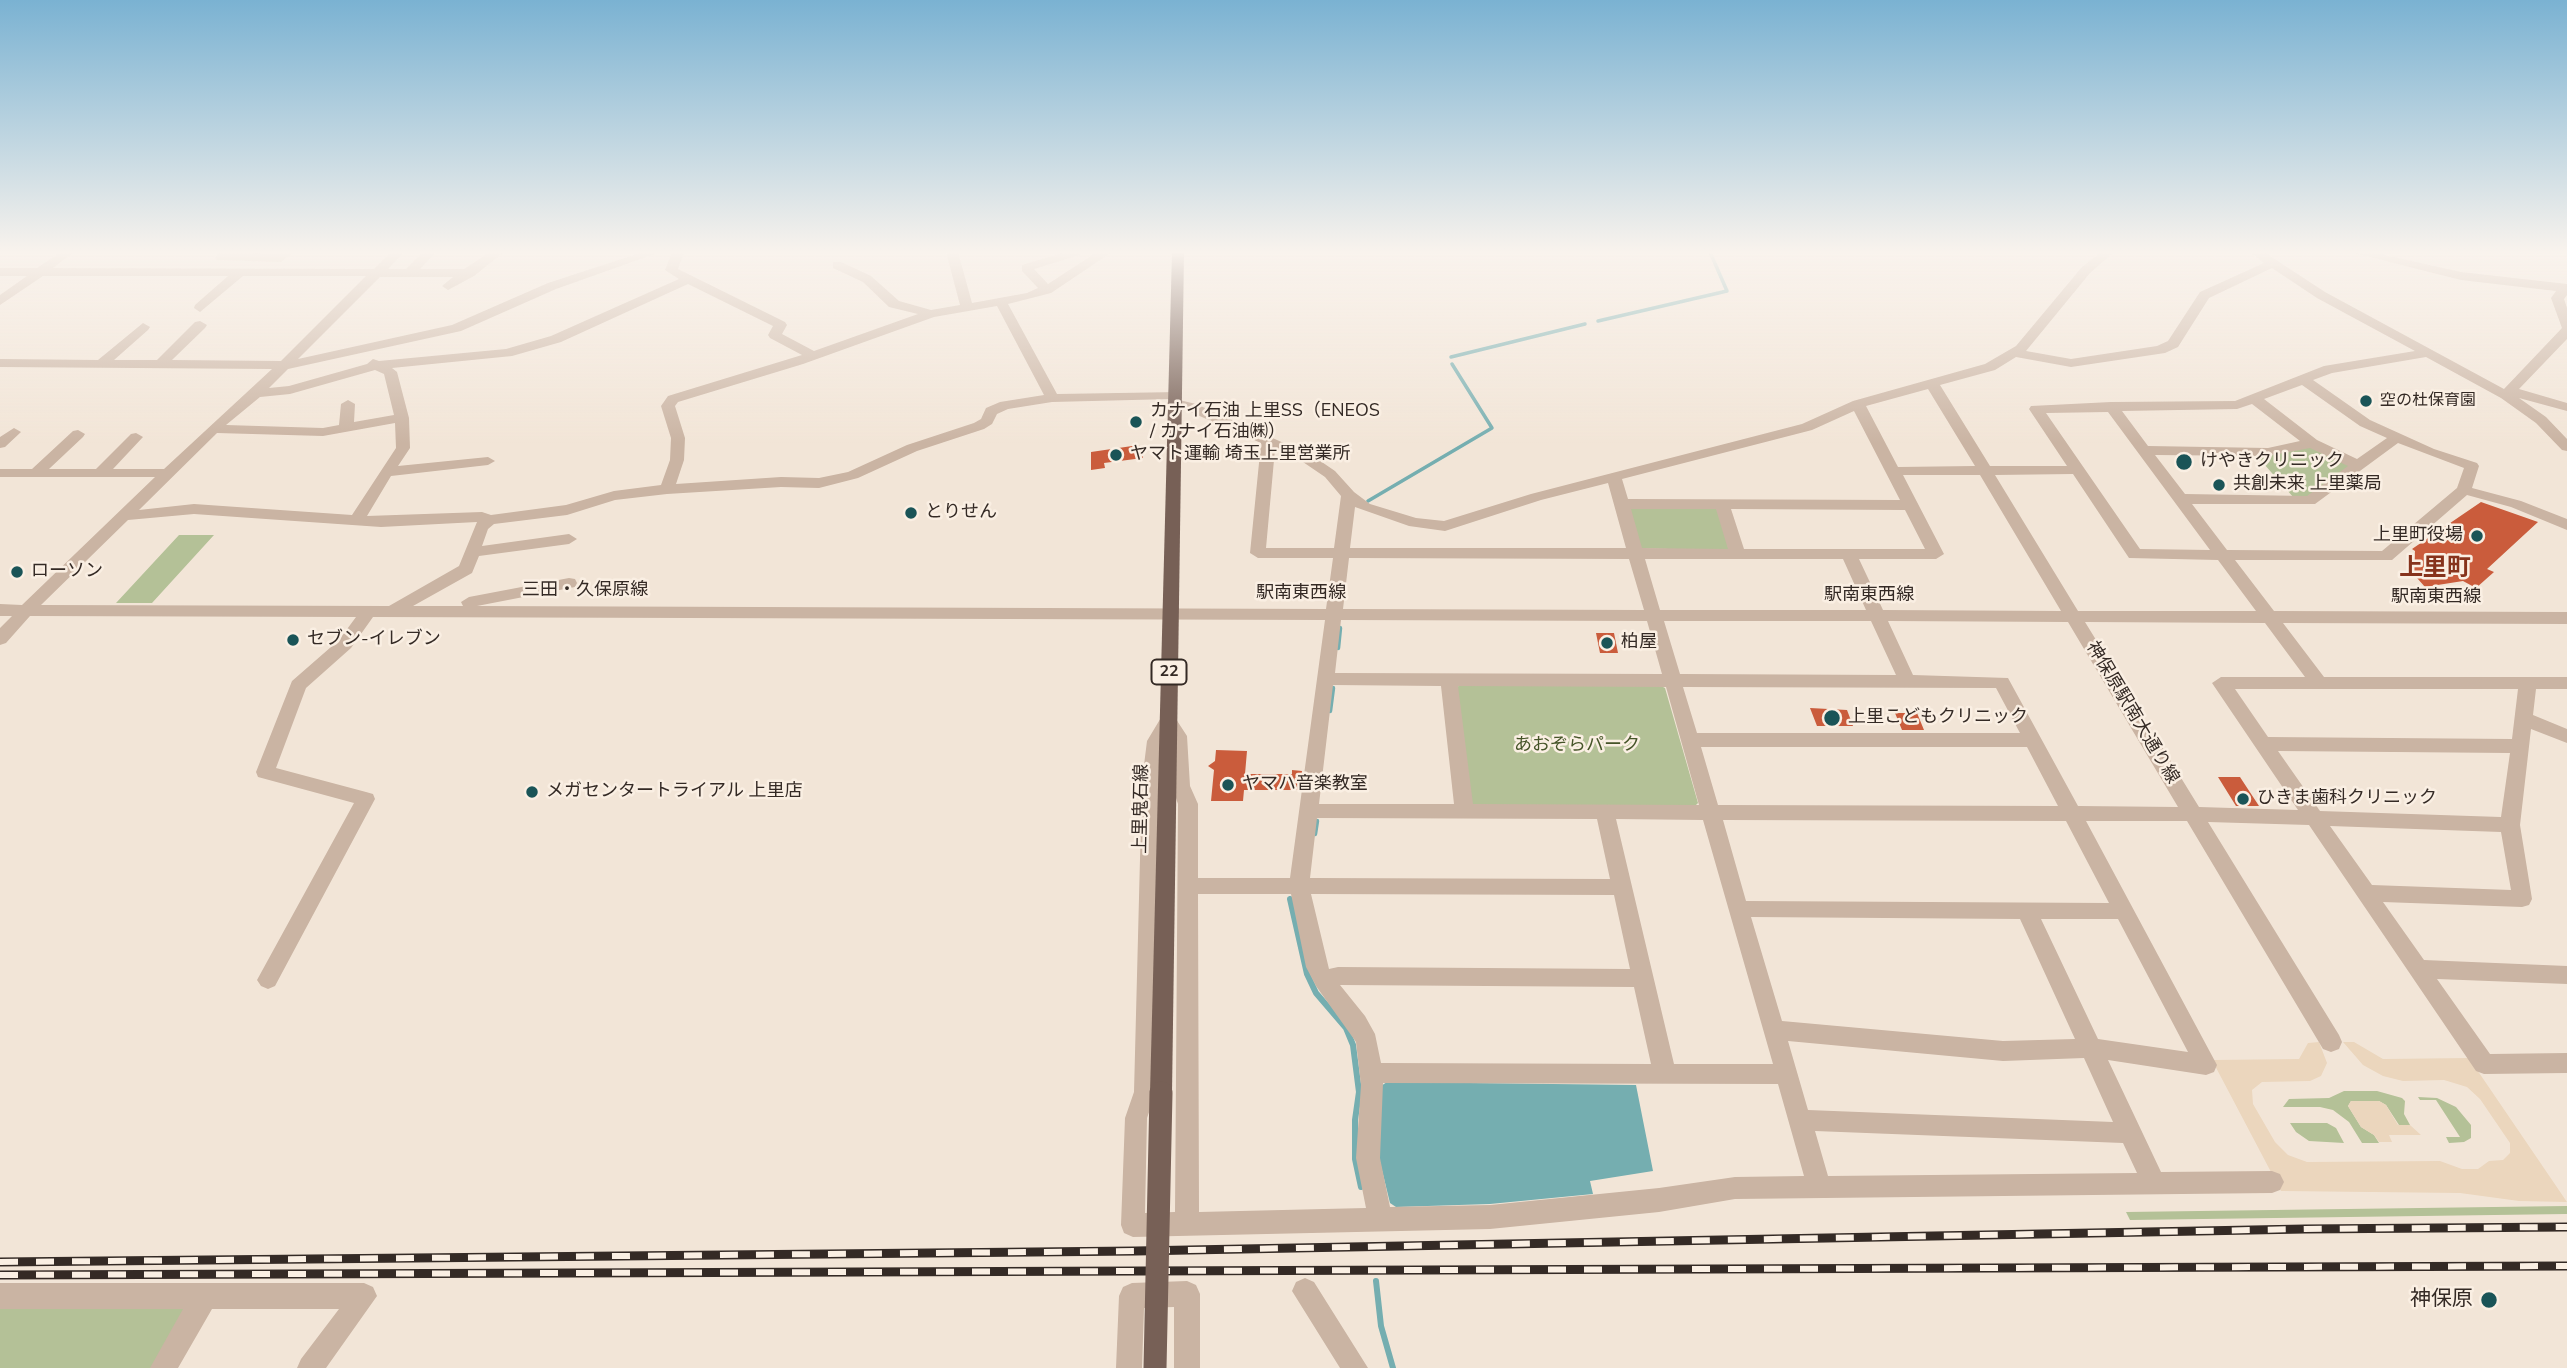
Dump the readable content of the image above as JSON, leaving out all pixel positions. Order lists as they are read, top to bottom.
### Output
{
  "streets": {
    "main road": ["22", "上里鬼石線"],
    "street": ["三田・久保原線", "駅南東西線", "神保原駅南大通り線"]
  },
  "crossings": [
    ["三田・久保原線", "駅南東西線"],
    ["三田・久保原線", "上里鬼石線"],
    ["駅南東西線", "神保原駅南大通り線"],
    ["駅南東西線", "上里鬼石線"]
  ],
  "districts": ["上里町"],
  "parks": ["あおぞらパーク"],
  "places": [
    "空の杜保育園",
    "カナイ石油 上里SS（ENEOS / カナイ石油㈱）",
    "ヤマト運輸 埼玉上里営業所",
    "けやきクリニック",
    "共創未来 上里薬局",
    "とりせん",
    "上里町役場",
    "ローソン",
    "セブン-イレブン",
    "柏屋",
    "上里こどもクリニック",
    "ヤマハ音楽教室",
    "メガセンタートライアル 上里店",
    "ひきま歯科クリニック",
    "神保原"
  ]
}
